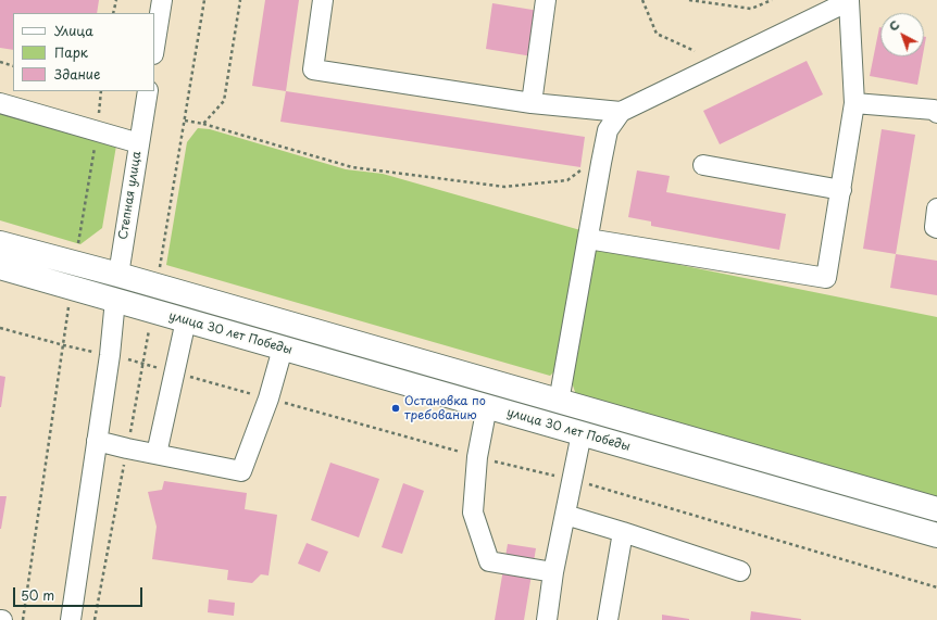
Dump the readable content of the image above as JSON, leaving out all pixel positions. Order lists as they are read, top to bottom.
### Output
{
  "streets": {
    "main road": ["Степная улица", "улица 30 лет Победы"]
  },
  "crossings": [
    ["Степная улица", "улица 30 лет Победы"]
  ],
  "places": ["Остановка по требованию"],
  "legend": ["Улица", "Парк", "Здание"],
  "scale_bar": "50 m",
  "north": "top left"
}
